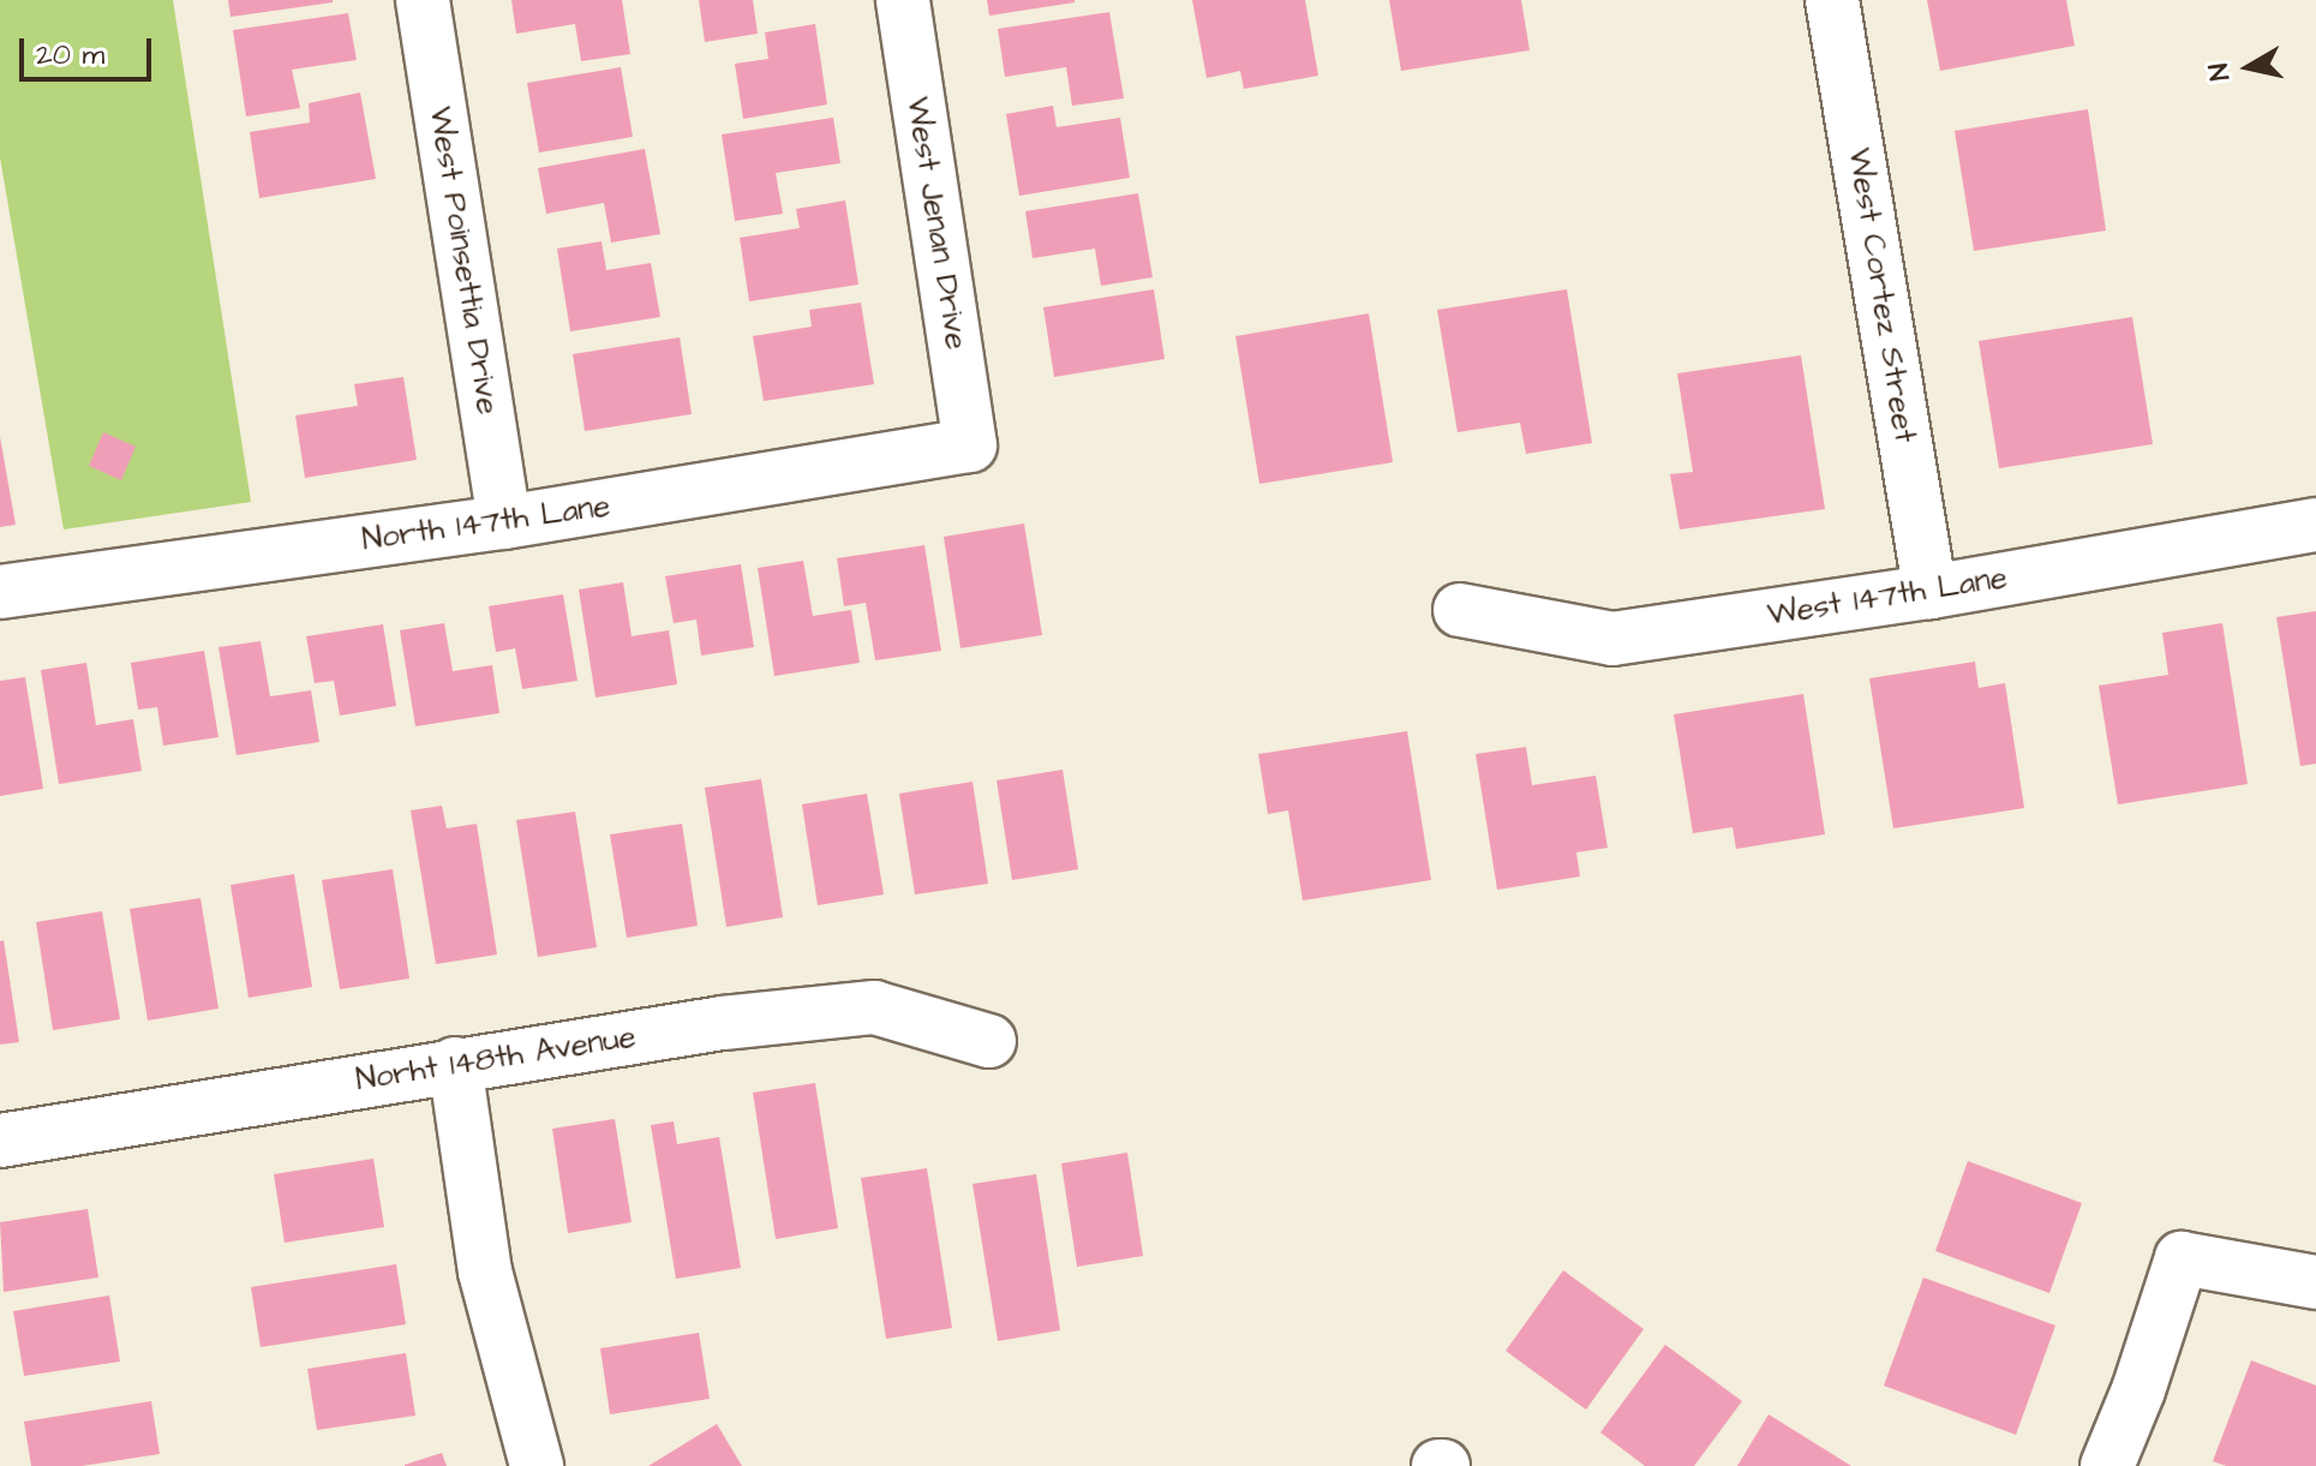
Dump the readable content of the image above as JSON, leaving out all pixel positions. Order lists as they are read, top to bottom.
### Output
{
  "streets": {
    "street": [
      "West Jenan Drive",
      "West Poinsettia Drive",
      "West Cortez Street",
      "North 147th Lane",
      "West 147th Lane",
      "Norht 148th Avenue"
    ]
  },
  "crossings": [
    ["West Jenan Drive", "North 147th Lane"],
    ["West Poinsettia Drive", "North 147th Lane"],
    ["West Cortez Street", "West 147th Lane"]
  ],
  "scale_bar": "20 m",
  "north": "left"
}
